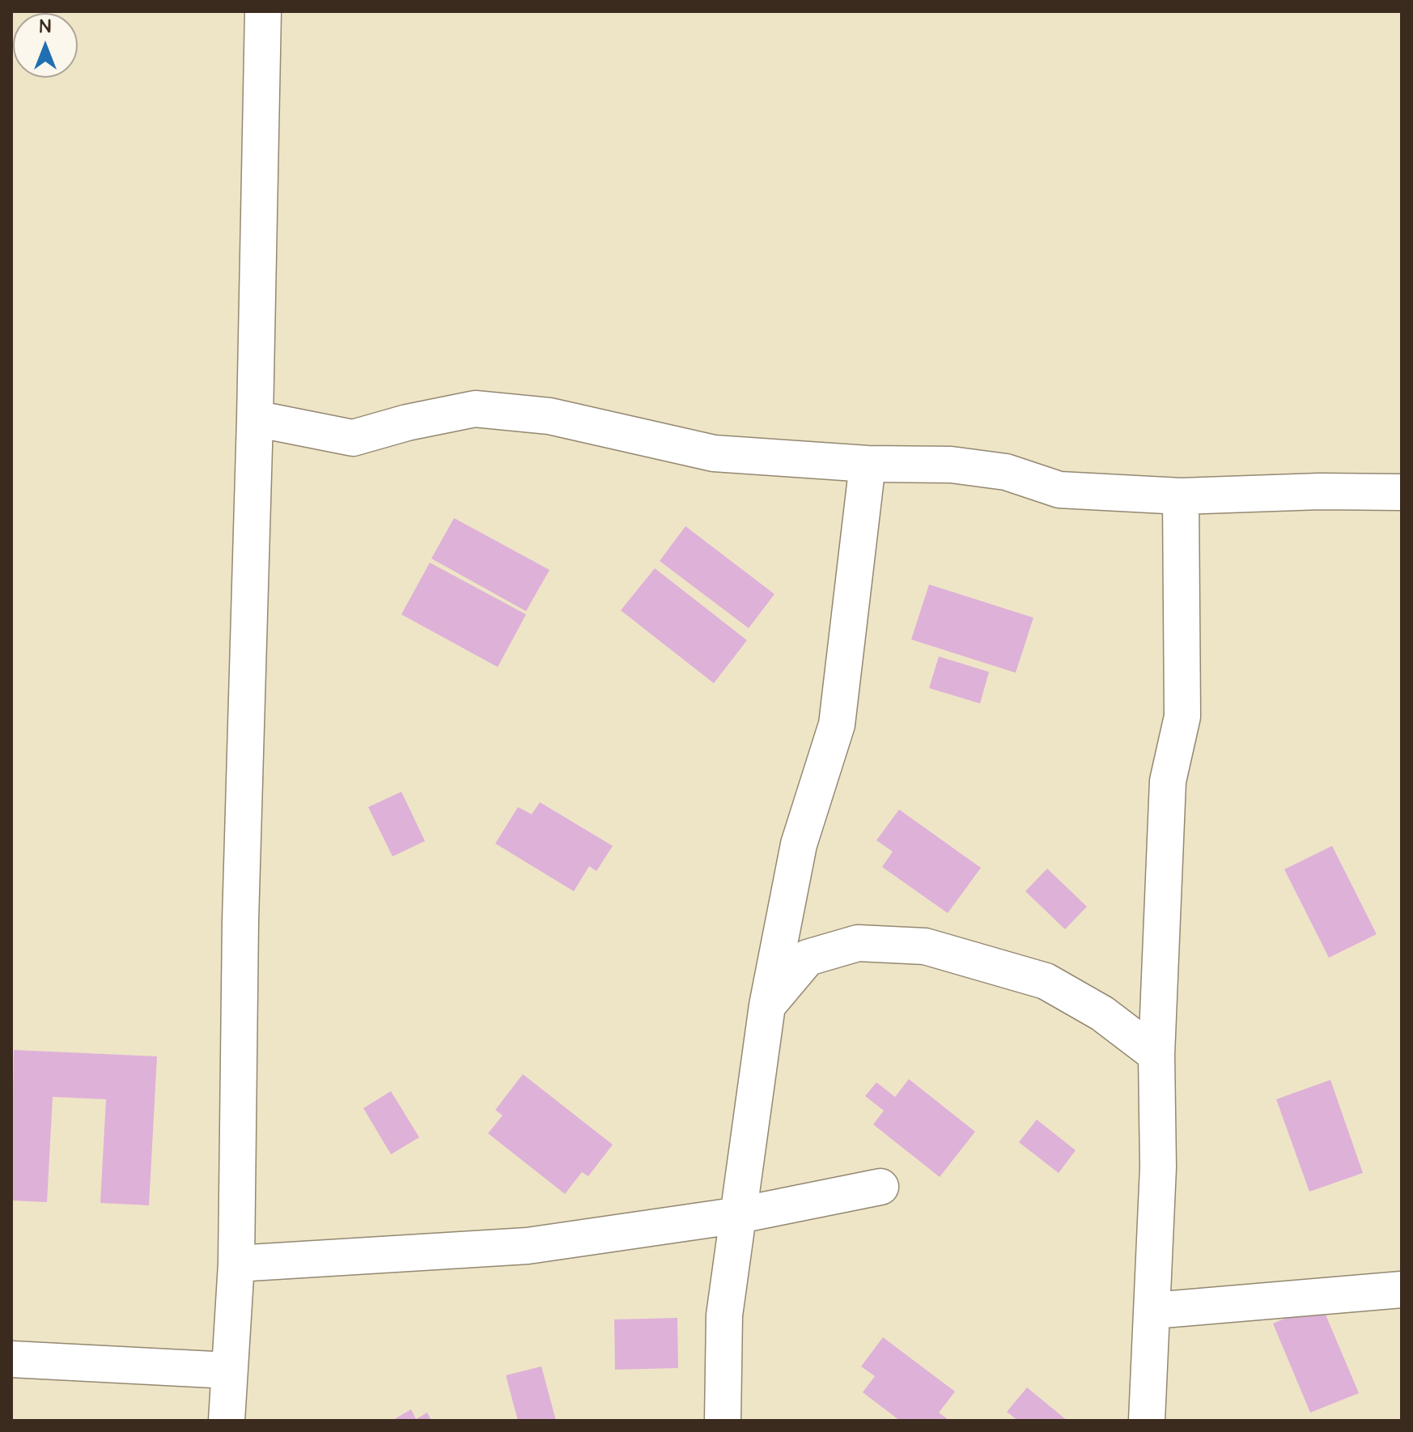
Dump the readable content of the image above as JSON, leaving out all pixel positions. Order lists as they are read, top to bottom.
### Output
{
  "north": "top"
}
